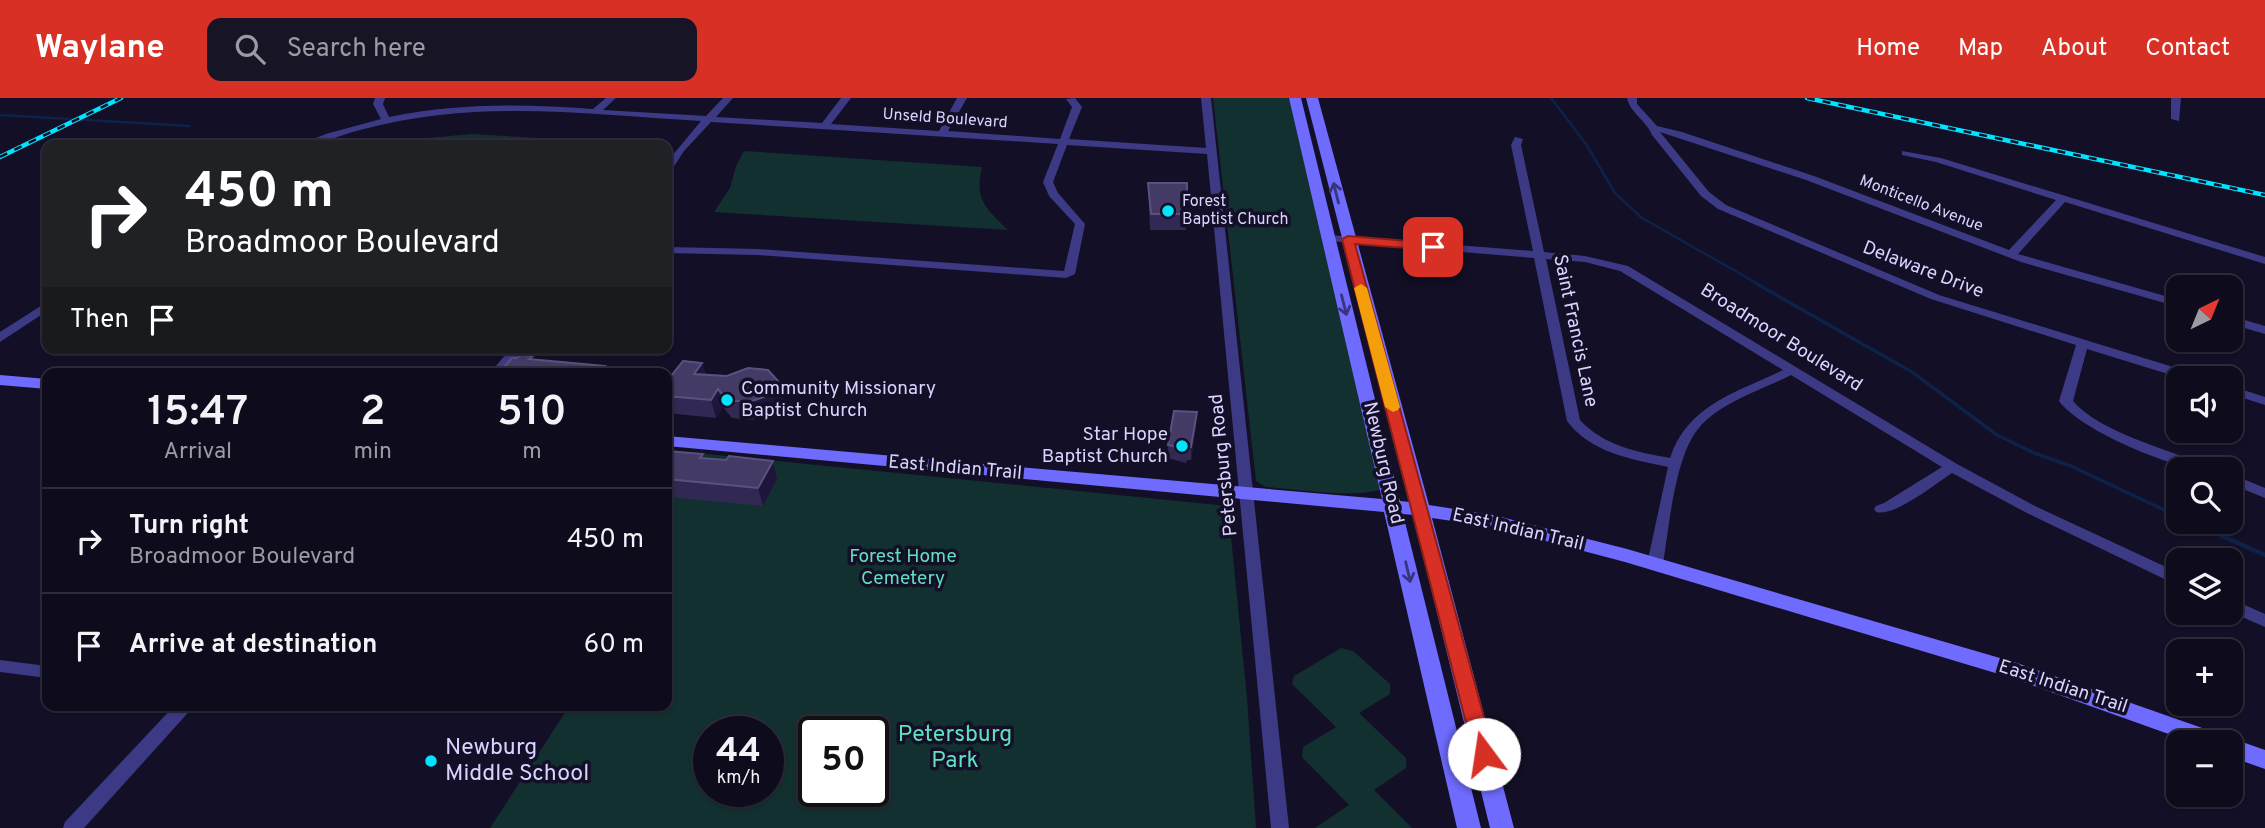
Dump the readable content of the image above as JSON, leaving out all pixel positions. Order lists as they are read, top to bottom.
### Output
{
  "streets": {
    "main road": ["Newburg Road", "East Indian Trail"],
    "street": [
      "Unseld Boulevard",
      "Monticello Avenue",
      "Delaware Drive",
      "Saint Francis Lane",
      "Broadmoor Boulevard",
      "Petersburg Road"
    ]
  },
  "crossings": [
    ["Unseld Boulevard", "Petersburg Road"],
    ["Monticello Avenue", "Delaware Drive"],
    ["Saint Francis Lane", "Broadmoor Boulevard"],
    ["Broadmoor Boulevard", "Newburg Road"],
    ["Newburg Road", "East Indian Trail"],
    ["Petersburg Road", "East Indian Trail"]
  ],
  "parks": ["Forest Home Cemetery", "Petersburg Park"],
  "places": [
    "Forest Baptist Church",
    "Community Missionary Baptist Church",
    "Star Hope Baptist Church",
    "Newburg Middle School"
  ],
  "north": "top right",
  "page": {
    "header": "Waylane",
    "search": "Search here",
    "nav": [
      "Home",
      "Map",
      "About",
      "Contact"
    ],
    "turn": ["450 m", "Broadmoor Boulevard"],
    "map_buttons": ["+", "−"],
    "then": "Then",
    "eta": [
      "15:47",
      "Arrival",
      "2",
      "min",
      "510",
      "m"
    ],
    "list": [
      {
        "name": "Turn right",
        "note": "Broadmoor Boulevard",
        "value": "450 m"
      },
      {
        "name": "Arrive at destination",
        "value": "60 m"
      }
    ],
    "speed": "44 km/h",
    "limit": "50"
  }
}
